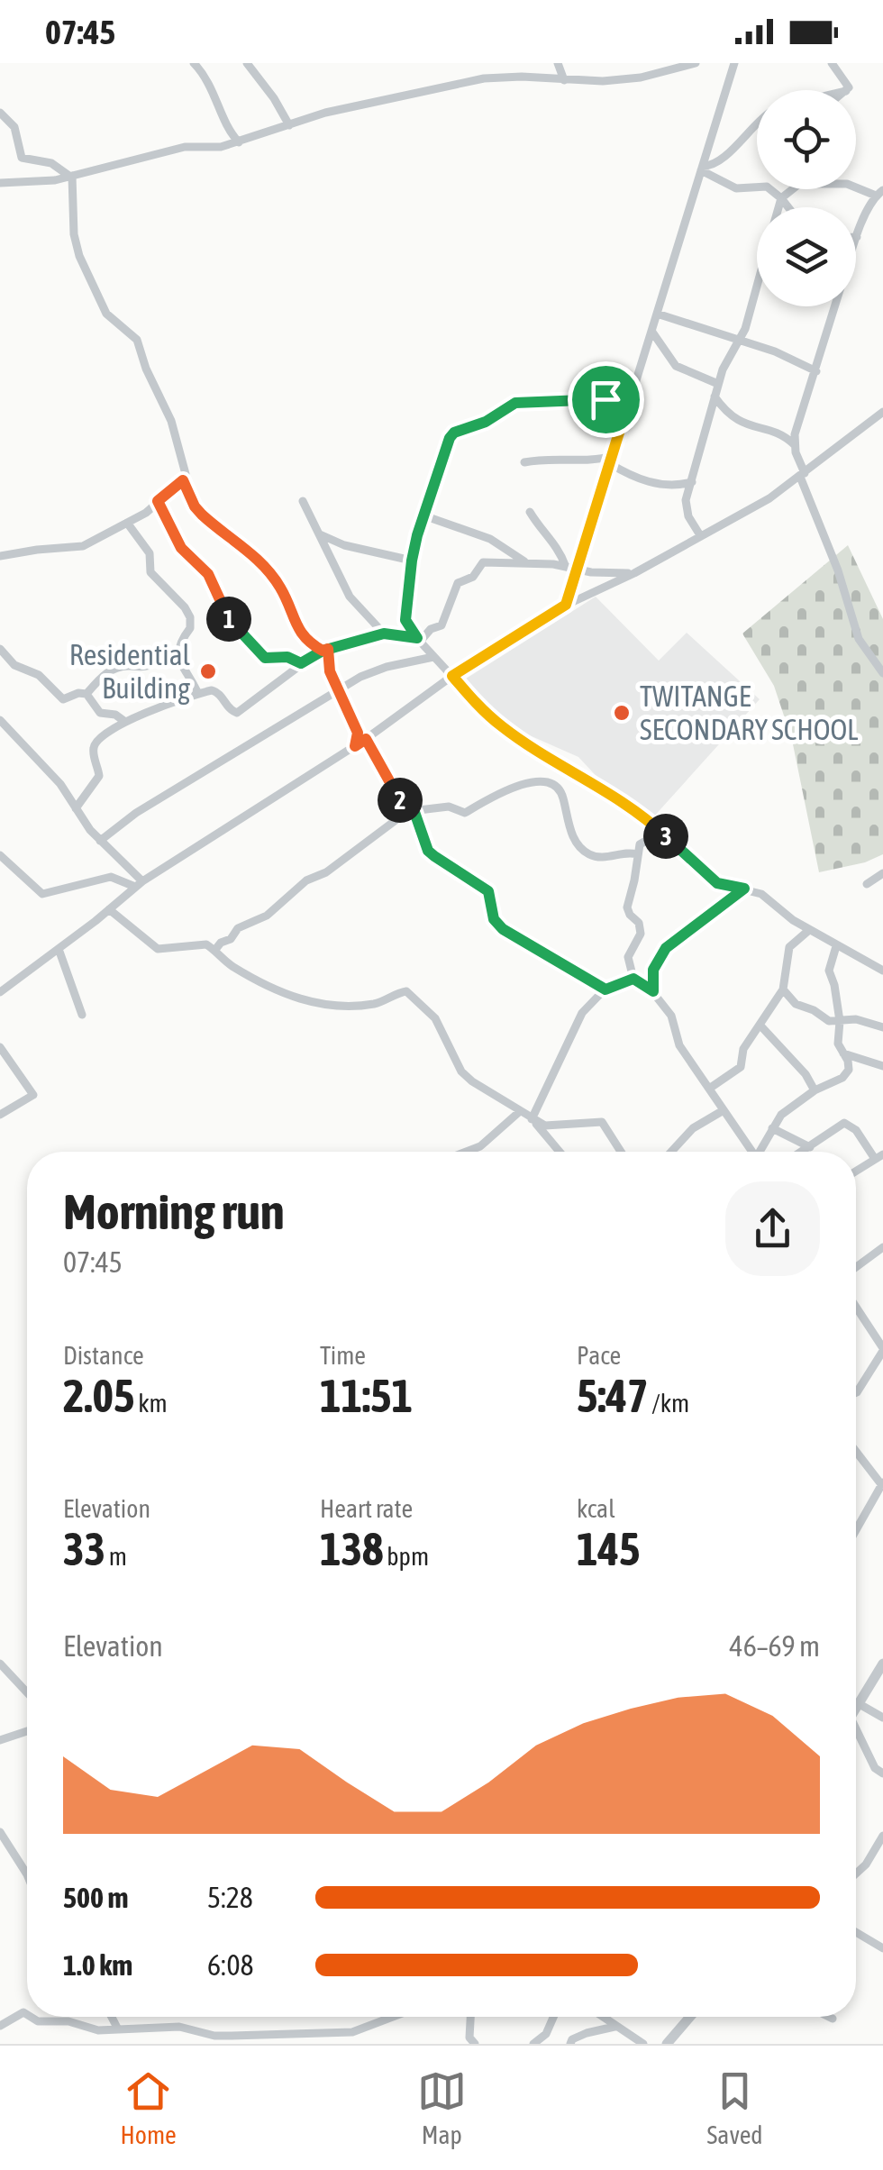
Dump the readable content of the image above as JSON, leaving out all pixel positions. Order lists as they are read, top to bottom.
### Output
{
  "places": ["Residential Building", "TWITANGE SECONDARY SCHOOL"],
  "page": {
    "status": "07:45",
    "pins": ["1", "2", "3"],
    "heading": ["Morning run", "07:45"],
    "stats": [
      ["Distance", "2.05 km"],
      ["Time", "11:51"],
      ["Pace", "5:47 /km"],
      ["Elevation", "33 m"],
      ["Heart rate", "138 bpm"],
      ["kcal", "145"]
    ],
    "chart": ["Elevation", "46–69 m"],
    "list": [
      {
        "name": "500 m",
        "note": "5:28"
      },
      {
        "name": "1.0 km",
        "note": "6:08"
      }
    ],
    "tabs": ["Home", "Map", "Saved"]
  }
}
